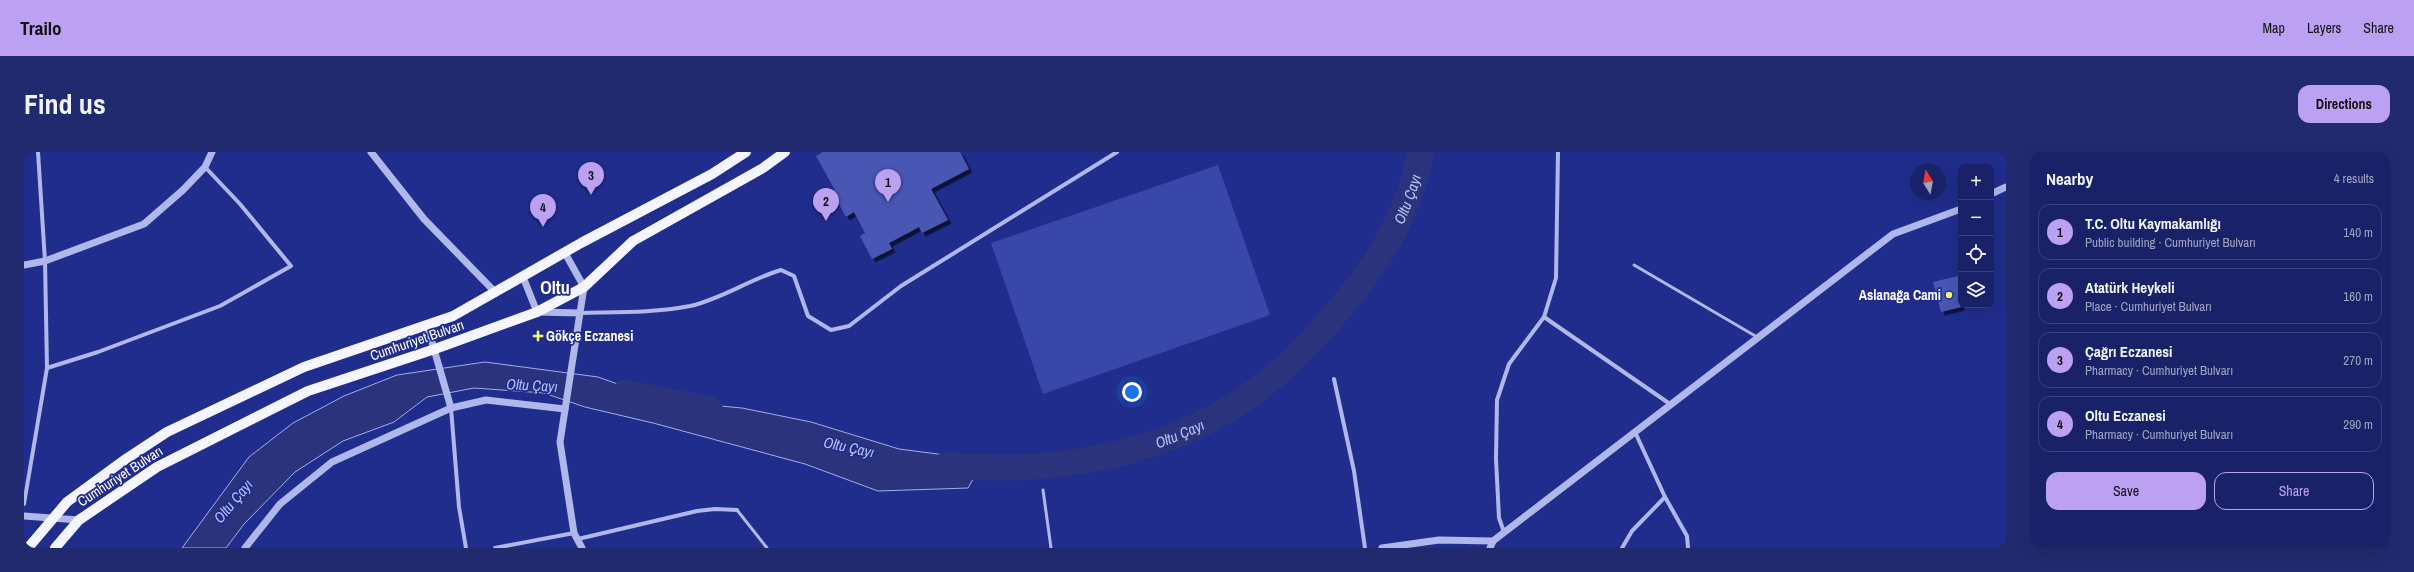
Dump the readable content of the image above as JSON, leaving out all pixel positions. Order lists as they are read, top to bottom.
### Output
{
  "streets": {
    "main road": ["Cumhuriyet Bulvarı"]
  },
  "districts": ["Oltu"],
  "water": ["Oltu Çayı"],
  "places": {
    "other": ["Aslanağa Cami"],
    "health": ["Gökçe Eczanesi"]
  },
  "north": "top",
  "page": {
    "header": "Trailo",
    "nav": ["Map", "Layers", "Share"],
    "title": "Find us",
    "buttons": [
      "Directions",
      ["Save", "Share"]
    ],
    "heading": ["Nearby", "4 results"],
    "pins": [
      "3",
      "1",
      "2",
      "4"
    ],
    "map_buttons": ["+", "−"],
    "list": [
      {
        "mark": "1",
        "name": "T.C. Oltu Kaymakamlığı",
        "note": "Public building · Cumhuriyet Bulvarı",
        "value": "140 m"
      },
      {
        "mark": "2",
        "name": "Atatürk Heykeli",
        "note": "Place · Cumhuriyet Bulvarı",
        "value": "160 m"
      },
      {
        "mark": "3",
        "name": "Çağrı Eczanesi",
        "note": "Pharmacy · Cumhuriyet Bulvarı",
        "value": "270 m"
      },
      {
        "mark": "4",
        "name": "Oltu Eczanesi",
        "note": "Pharmacy · Cumhuriyet Bulvarı",
        "value": "290 m"
      }
    ]
  }
}
